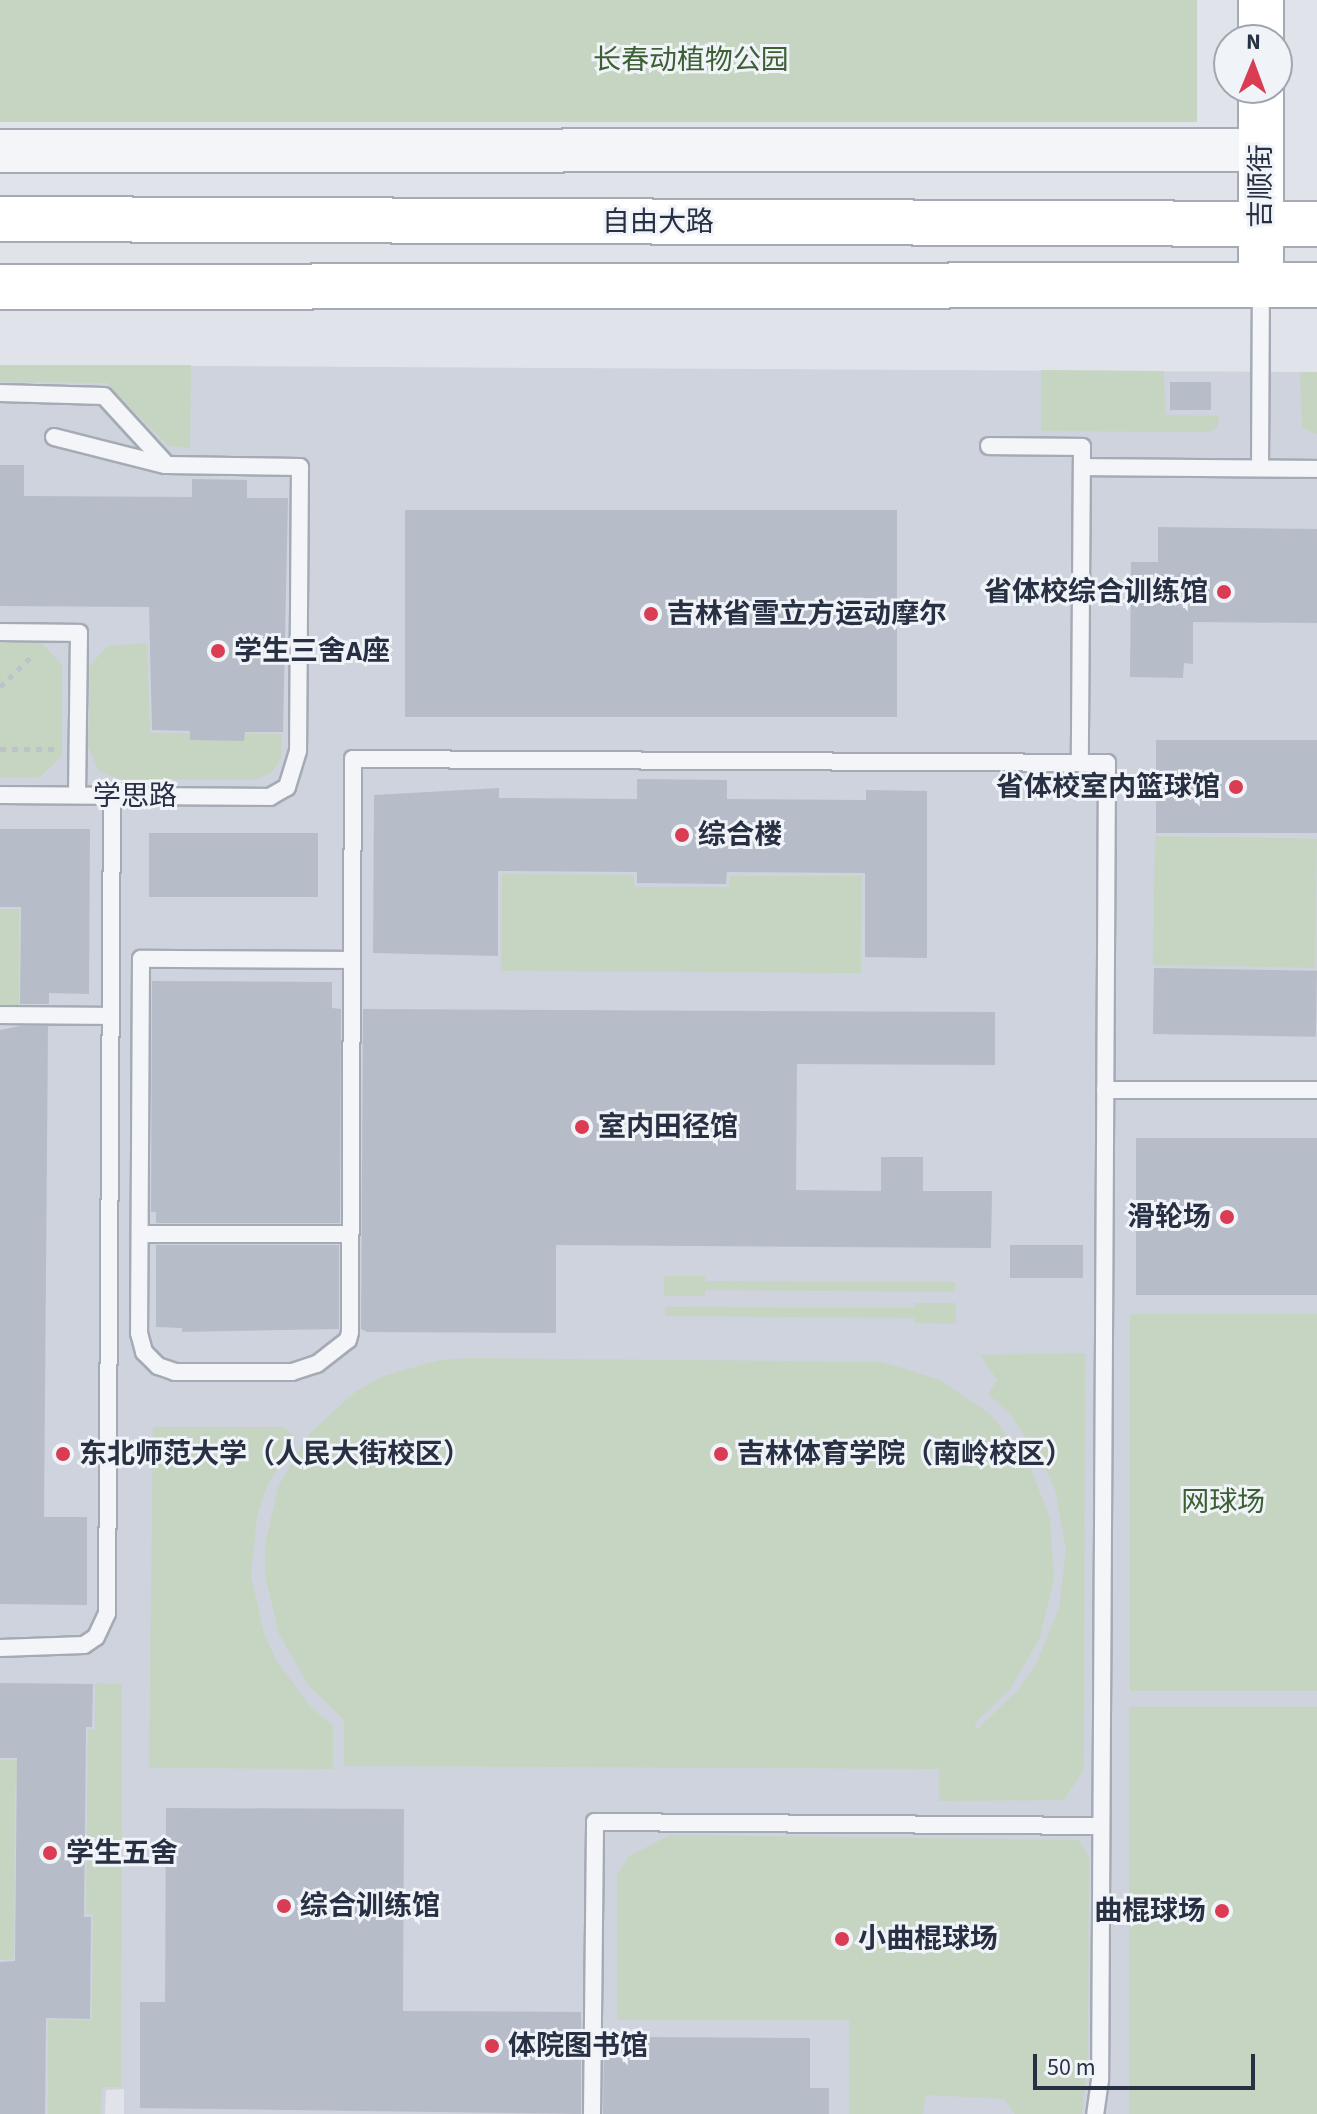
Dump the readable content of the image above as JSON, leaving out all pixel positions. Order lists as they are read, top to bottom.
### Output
{
  "streets": {
    "main road": ["吉顺街", "自由大路"],
    "lane": ["学思路"]
  },
  "crossings": [
    ["吉顺街", "自由大路"]
  ],
  "parks": ["长春动植物公园", "网球场"],
  "places": [
    "省体校综合训练馆",
    "吉林省雪立方运动摩尔",
    "学生三舍A座",
    "省体校室内篮球馆",
    "综合楼",
    "室内田径馆",
    "滑轮场",
    "东北师范大学（人民大街校区）",
    "吉林体育学院（南岭校区）",
    "学生五舍",
    "综合训练馆",
    "曲棍球场",
    "小曲棍球场",
    "体院图书馆"
  ],
  "scale_bar": "50 m",
  "north": "top"
}
